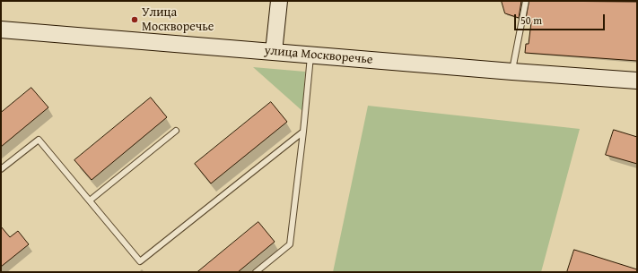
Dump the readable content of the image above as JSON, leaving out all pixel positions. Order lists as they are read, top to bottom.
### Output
{
  "streets": {
    "main road": ["улица Москворечье"]
  },
  "places": ["Улица Москворечье"],
  "scale_bar": "50 m"
}
